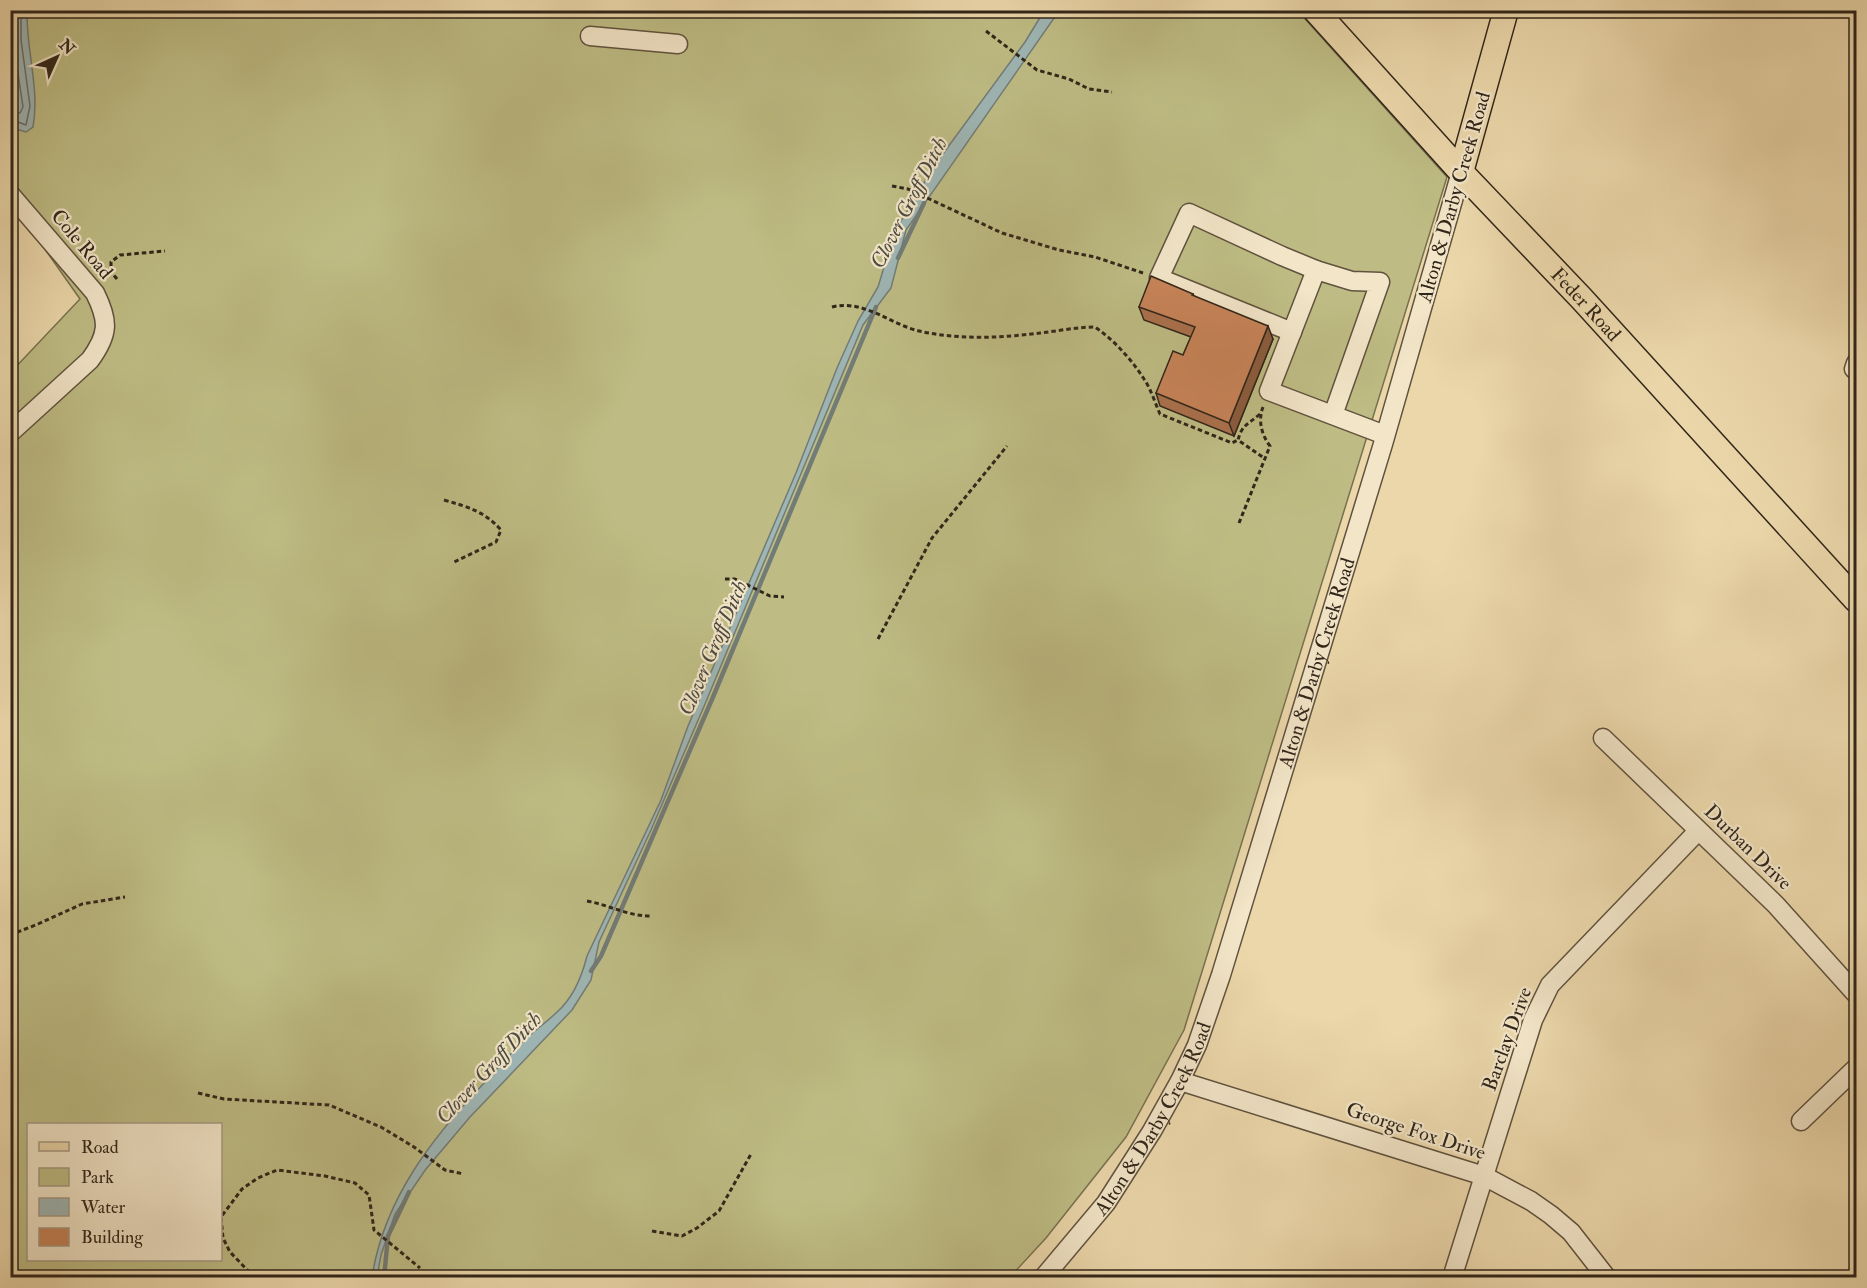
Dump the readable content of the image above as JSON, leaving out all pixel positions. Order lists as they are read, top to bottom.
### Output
{
  "streets": {
    "main road": ["Alton & Darby Creek Road", "Feder Road"],
    "street": [
      "Cole Road",
      "Durban Drive",
      "Barclay Drive",
      "George Fox Drive"
    ]
  },
  "crossings": [
    ["Alton & Darby Creek Road", "Feder Road"],
    ["Alton & Darby Creek Road", "George Fox Drive"],
    ["Durban Drive", "Barclay Drive"],
    ["Barclay Drive", "George Fox Drive"]
  ],
  "water": ["Clover Groff Ditch"],
  "legend": [
    "Road",
    "Park",
    "Water",
    "Building"
  ],
  "north": "top right"
}
